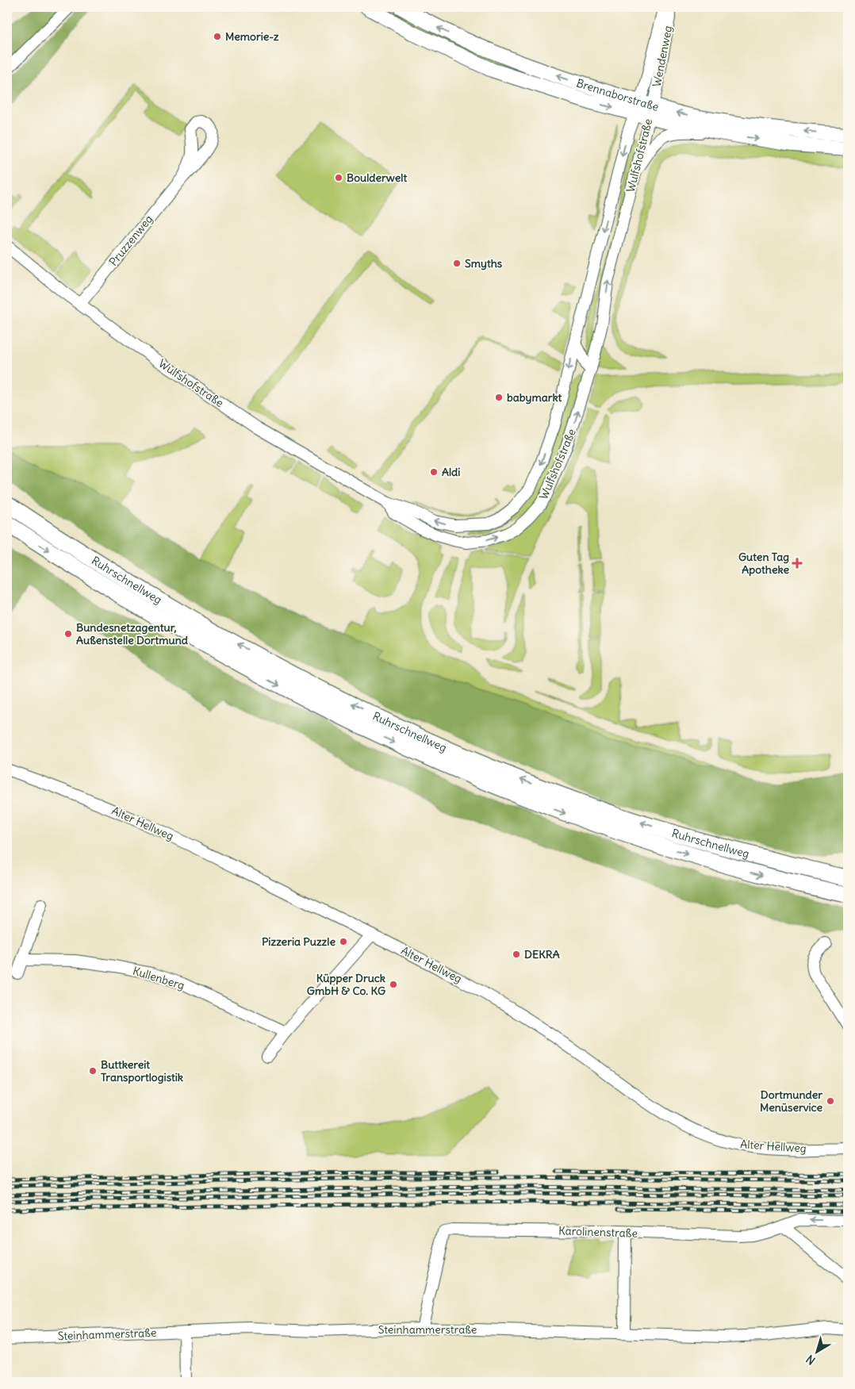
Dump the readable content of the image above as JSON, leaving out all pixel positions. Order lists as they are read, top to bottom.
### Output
{
  "streets": {
    "highway": ["Ruhrschnellweg"],
    "main road": ["Brennaborstraße"],
    "street": [
      "Wendenweg",
      "Wulfshofstraße",
      "Pruzzenweg",
      "Alter Hellweg",
      "Kullenberg",
      "Karolinenstraße",
      "Steinhammerstraße"
    ]
  },
  "crossings": [
    ["Wendenweg", "Brennaborstraße"],
    ["Wendenweg", "Wulfshofstraße"],
    ["Brennaborstraße", "Wulfshofstraße"],
    ["Wulfshofstraße", "Pruzzenweg"],
    ["Karolinenstraße", "Steinhammerstraße"]
  ],
  "places": {
    "other": [
      "Memorie-z",
      "Boulderwelt",
      "Smyths",
      "babymarkt",
      "Aldi",
      "Bundesnetzagentur, Außenstelle Dortmund",
      "Pizzeria Puzzle",
      "DEKRA",
      "Küpper Druck GmbH & Co. KG",
      "Buttkereit Transportlogistik",
      "Dortmunder Menüservice"
    ],
    "health": ["Guten Tag Apotheke"]
  },
  "north": "bottom left"
}
